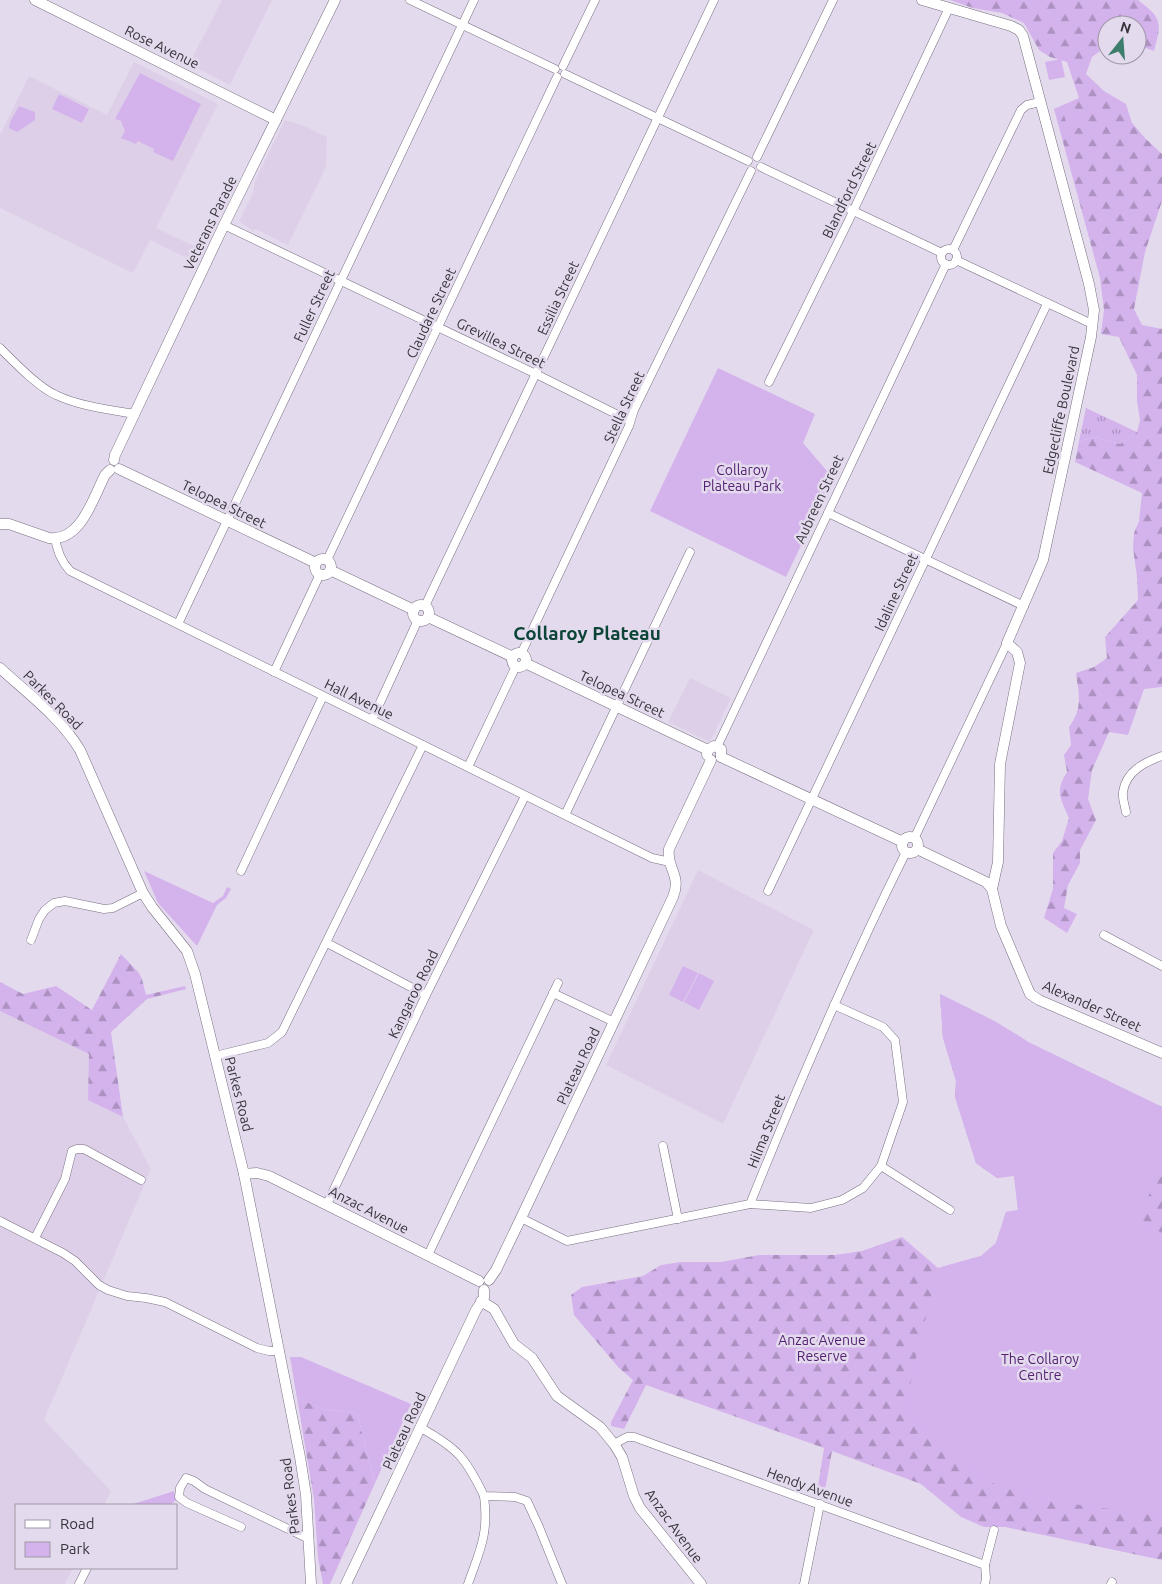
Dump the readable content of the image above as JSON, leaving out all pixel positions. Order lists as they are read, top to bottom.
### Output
{
  "streets": {
    "street": [
      "Rose Avenue",
      "Blandford Street",
      "Veterans Parade",
      "Essilia Street",
      "Fuller Street",
      "Claudare Street",
      "Grevillea Street",
      "Stella Street",
      "Edgecliffe Boulevard",
      "Aubreen Street",
      "Telopea Street",
      "Idaline Street",
      "Hall Avenue",
      "Parkes Road",
      "Kangaroo Road",
      "Alexander Street",
      "Plateau Road",
      "Hilma Street",
      "Anzac Avenue",
      "Hendy Avenue"
    ]
  },
  "crossings": [
    ["Rose Avenue", "Veterans Parade"],
    ["Blandford Street", "Edgecliffe Boulevard"],
    ["Veterans Parade", "Grevillea Street"],
    ["Veterans Parade", "Telopea Street"],
    ["Veterans Parade", "Hall Avenue"],
    ["Essilia Street", "Grevillea Street"],
    ["Essilia Street", "Telopea Street"],
    ["Fuller Street", "Grevillea Street"],
    ["Fuller Street", "Telopea Street"],
    ["Fuller Street", "Hall Avenue"],
    ["Claudare Street", "Grevillea Street"],
    ["Claudare Street", "Telopea Street"],
    ["Claudare Street", "Hall Avenue"],
    ["Grevillea Street", "Stella Street"],
    ["Stella Street", "Telopea Street"],
    ["Stella Street", "Hall Avenue"],
    ["Edgecliffe Boulevard", "Hilma Street"],
    ["Aubreen Street", "Telopea Street"],
    ["Aubreen Street", "Hall Avenue"],
    ["Aubreen Street", "Plateau Road"],
    ["Telopea Street", "Idaline Street"],
    ["Telopea Street", "Alexander Street"],
    ["Telopea Street", "Hilma Street"],
    ["Hall Avenue", "Kangaroo Road"],
    ["Hall Avenue", "Plateau Road"],
    ["Parkes Road", "Anzac Avenue"],
    ["Kangaroo Road", "Anzac Avenue"],
    ["Plateau Road", "Anzac Avenue"],
    ["Anzac Avenue", "Hendy Avenue"]
  ],
  "districts": ["Collaroy Plateau"],
  "parks": ["Collaroy Plateau Park", "Anzac Avenue Reserve", "The Collaroy Centre"],
  "legend": ["Road", "Park"],
  "north": "top"
}
